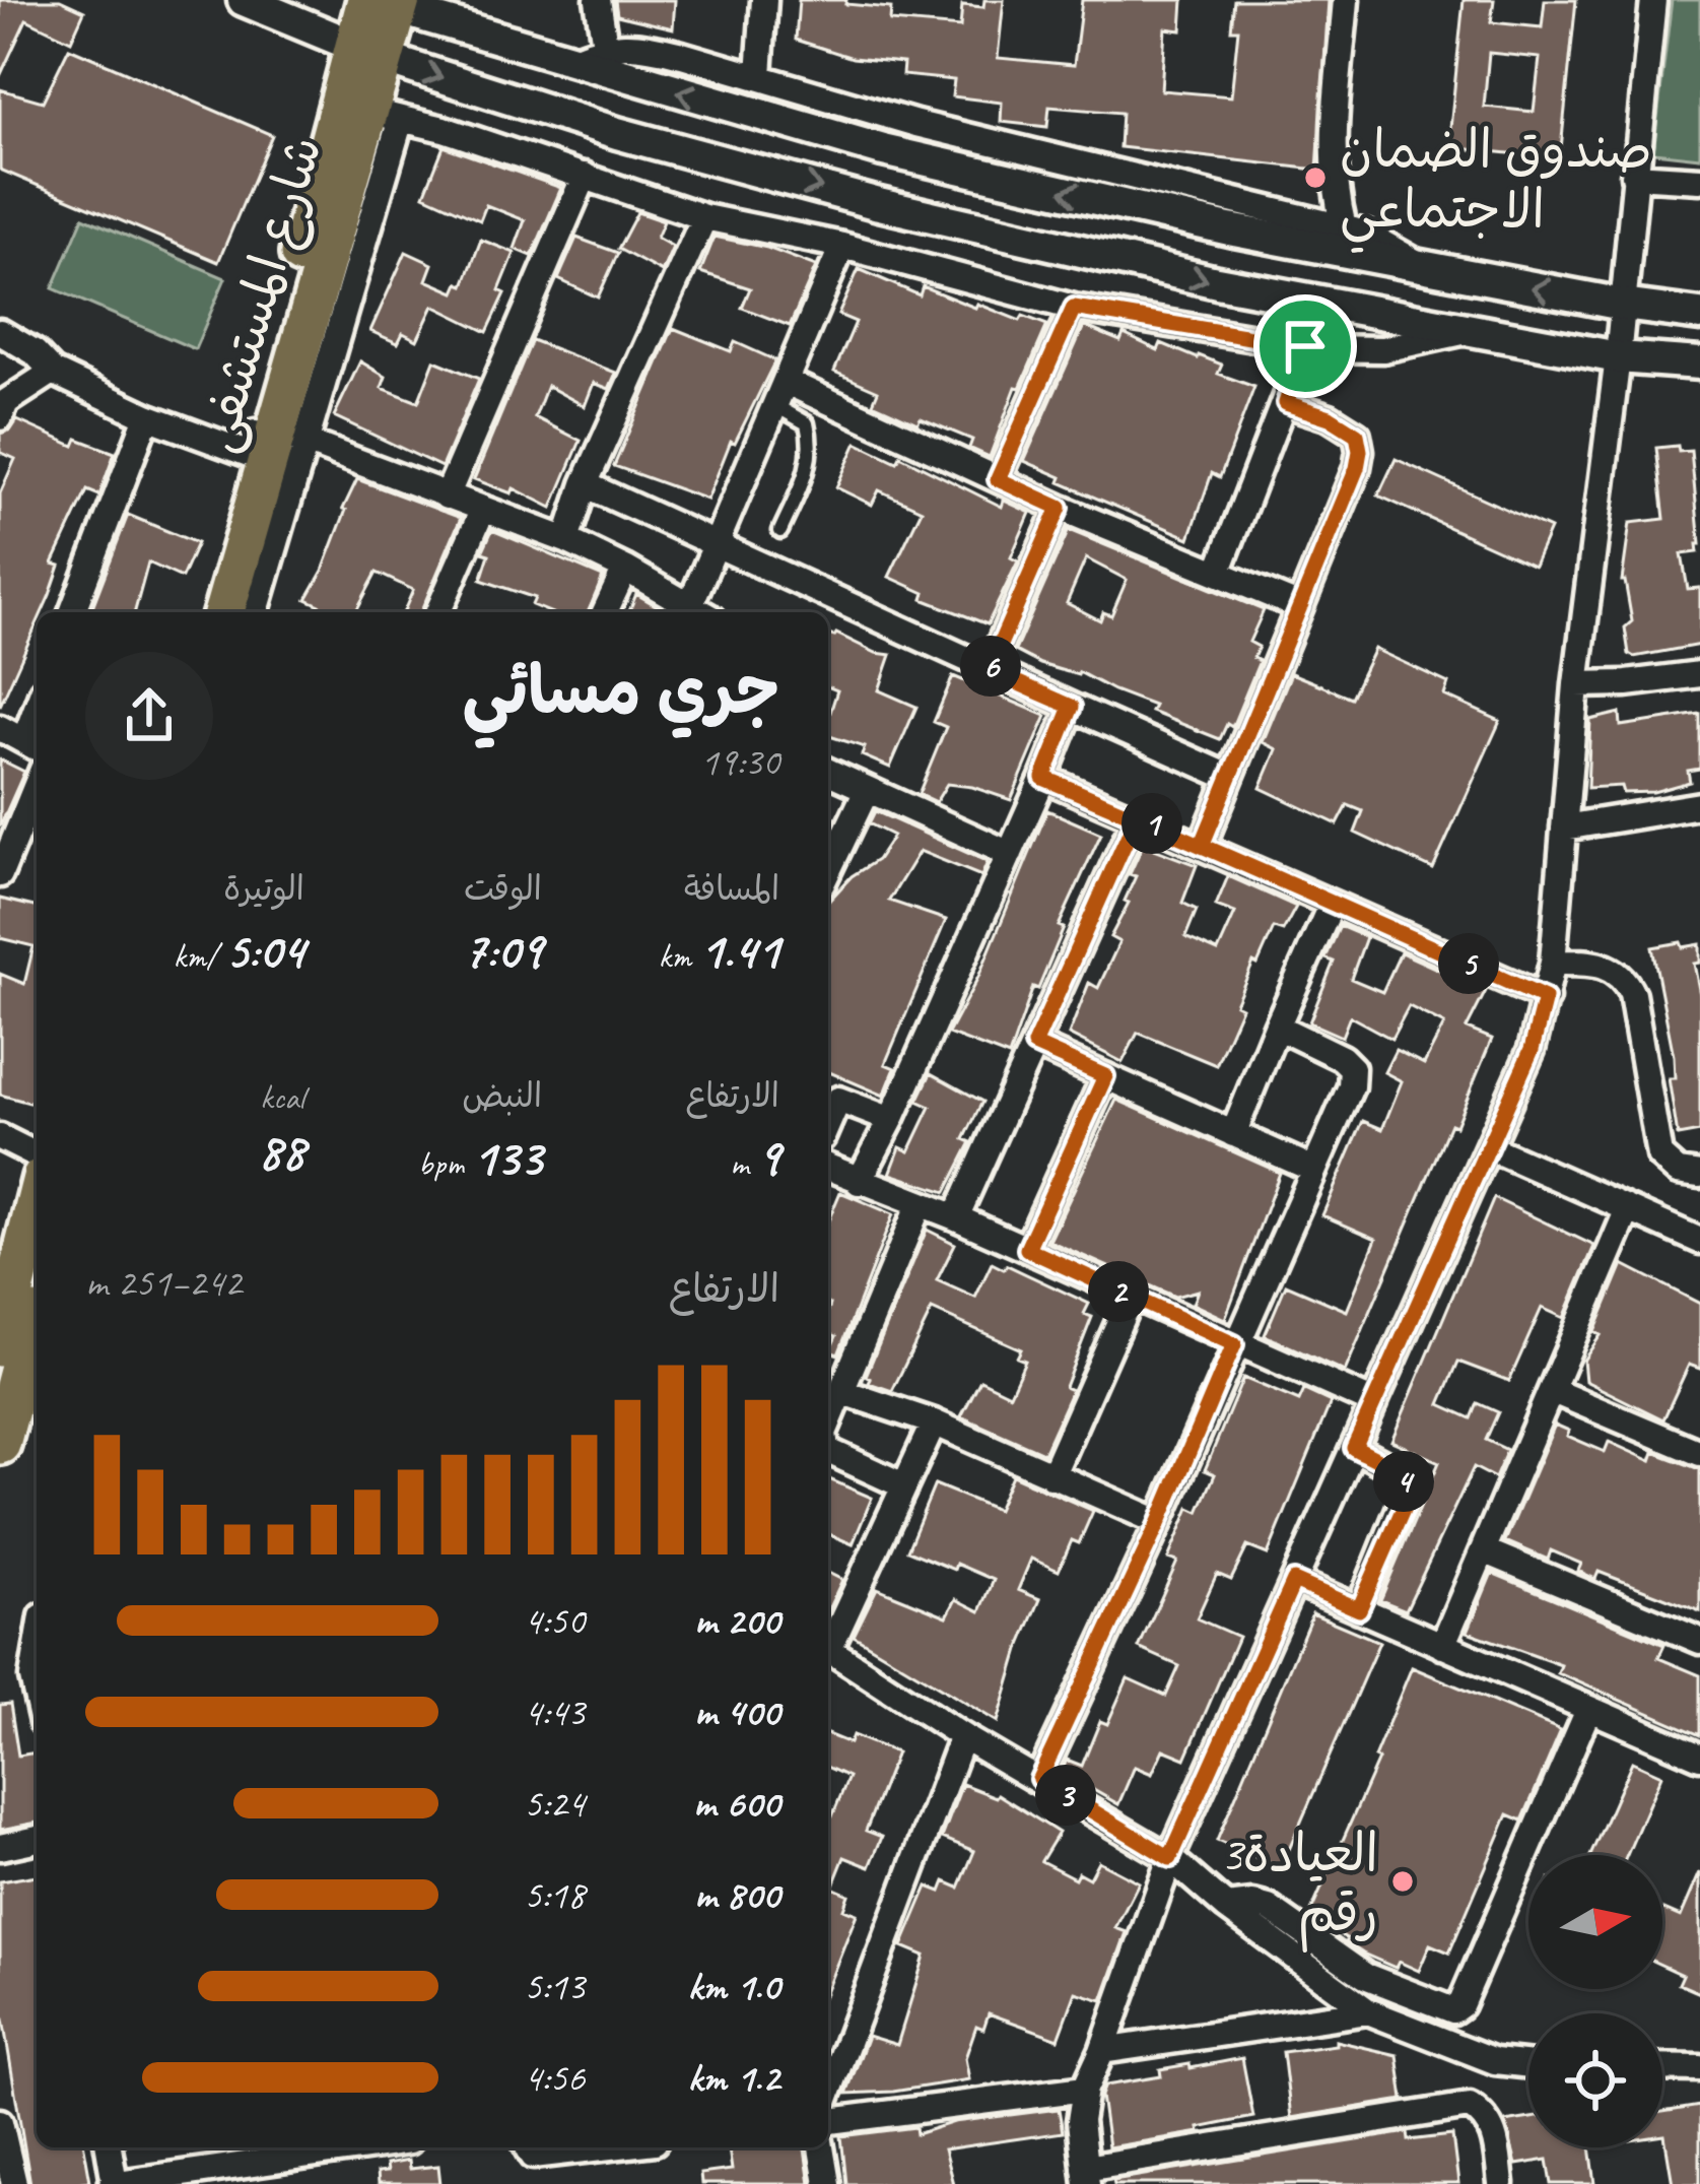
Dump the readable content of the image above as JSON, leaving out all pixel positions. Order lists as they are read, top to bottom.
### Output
{
  "streets": {
    "main road": ["شارع المستشفى"]
  },
  "places": ["صندوق الضمان الاجتماعي", "3العيادة رقم"],
  "north": "right",
  "page": {
    "heading": ["جري مسائي", "19:30"],
    "pins": [
      "6",
      "1",
      "5",
      "2",
      "4",
      "3"
    ],
    "stats": [
      ["المسافة", "1.41 km"],
      ["الوقت", "7:09"],
      ["الوتيرة", "5:04 /km"],
      ["الارتفاع", "9 m"],
      ["النبض", "133 bpm"],
      ["kcal", "88"]
    ],
    "chart": ["الارتفاع", "242–251 m"],
    "list": [
      {
        "name": "200 m",
        "note": "4:50"
      },
      {
        "name": "400 m",
        "note": "4:43"
      },
      {
        "name": "600 m",
        "note": "5:24"
      },
      {
        "name": "800 m",
        "note": "5:18"
      },
      {
        "name": "1.0 km",
        "note": "5:13"
      },
      {
        "name": "1.2 km",
        "note": "4:56"
      }
    ]
  }
}
